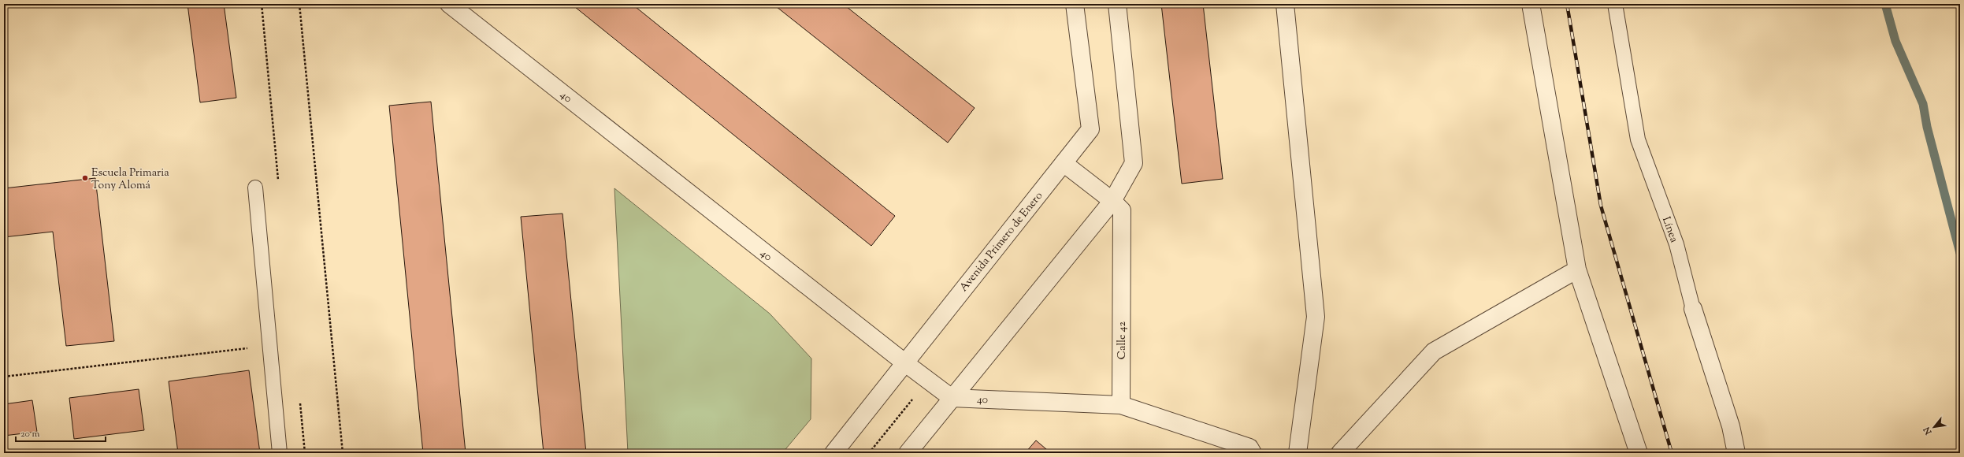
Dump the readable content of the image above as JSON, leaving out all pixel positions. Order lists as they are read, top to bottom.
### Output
{
  "streets": {
    "street": [
      "40",
      "Línea",
      "Avenida Primero de Enero",
      "Calle 42"
    ]
  },
  "crossings": [
    ["40", "Avenida Primero de Enero"],
    ["40", "Calle 42"],
    ["Avenida Primero de Enero", "Calle 42"]
  ],
  "places": ["Escuela Primaria Tony Alomá"],
  "scale_bar": "20 m",
  "north": "bottom left"
}
